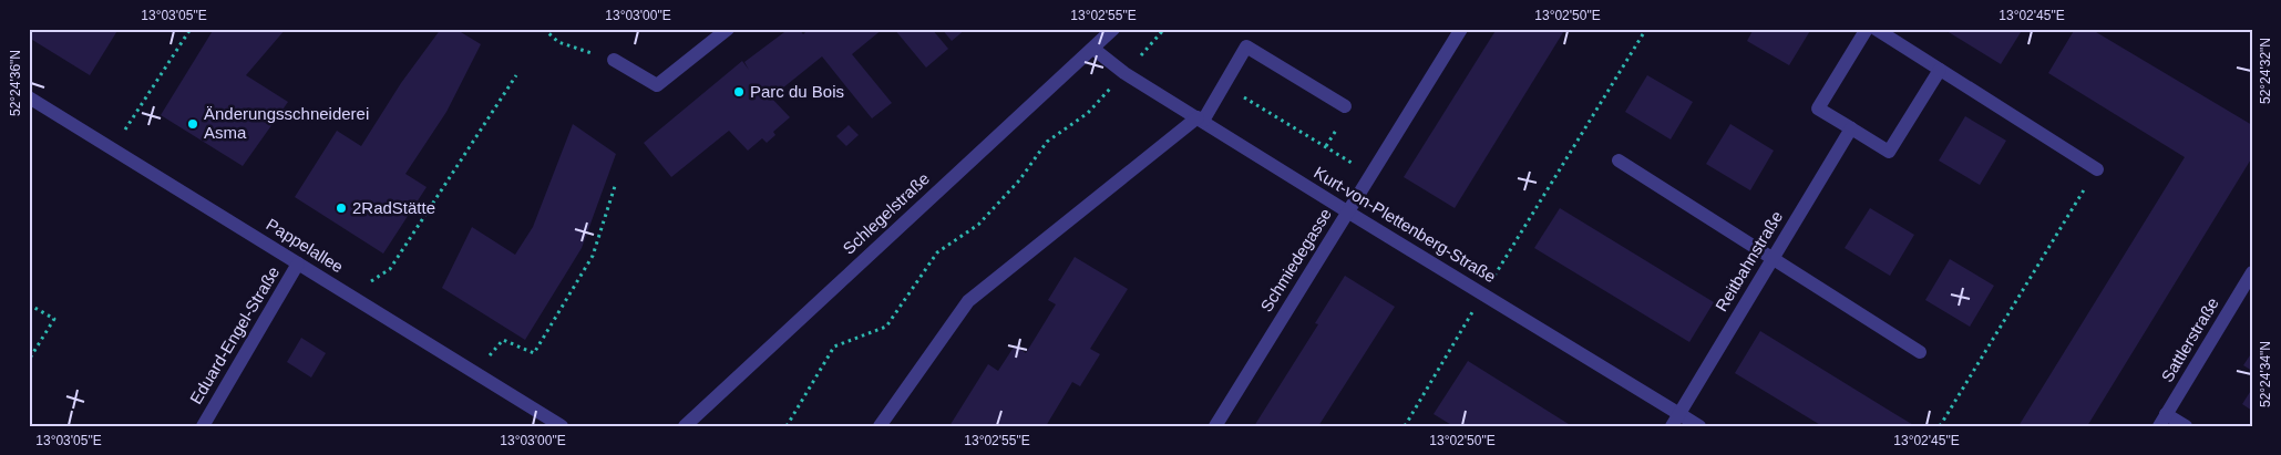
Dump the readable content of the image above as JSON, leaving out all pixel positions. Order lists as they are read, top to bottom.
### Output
{
  "streets": {
    "street": [
      "Schlegelstraße",
      "Kurt-von-Plettenberg-Straße",
      "Pappelallee",
      "Schmiedegasse",
      "Reitbahnstraße",
      "Eduard-Engel-Straße",
      "Sattlerstraße"
    ]
  },
  "crossings": [
    ["Schlegelstraße", "Kurt-von-Plettenberg-Straße"],
    ["Kurt-von-Plettenberg-Straße", "Schmiedegasse"],
    ["Kurt-von-Plettenberg-Straße", "Reitbahnstraße"],
    ["Pappelallee", "Eduard-Engel-Straße"]
  ],
  "places": ["Parc du Bois", "Änderungsschneiderei Asma", "2RadStätte"],
  "coordinates": [
    "13°03'05\"E",
    "13°03'00\"E",
    "13°02'55\"E",
    "13°02'50\"E",
    "13°02'45\"E",
    "52°24'32\"N",
    "52°24'36\"N",
    "52°24'34\"N"
  ]
}
